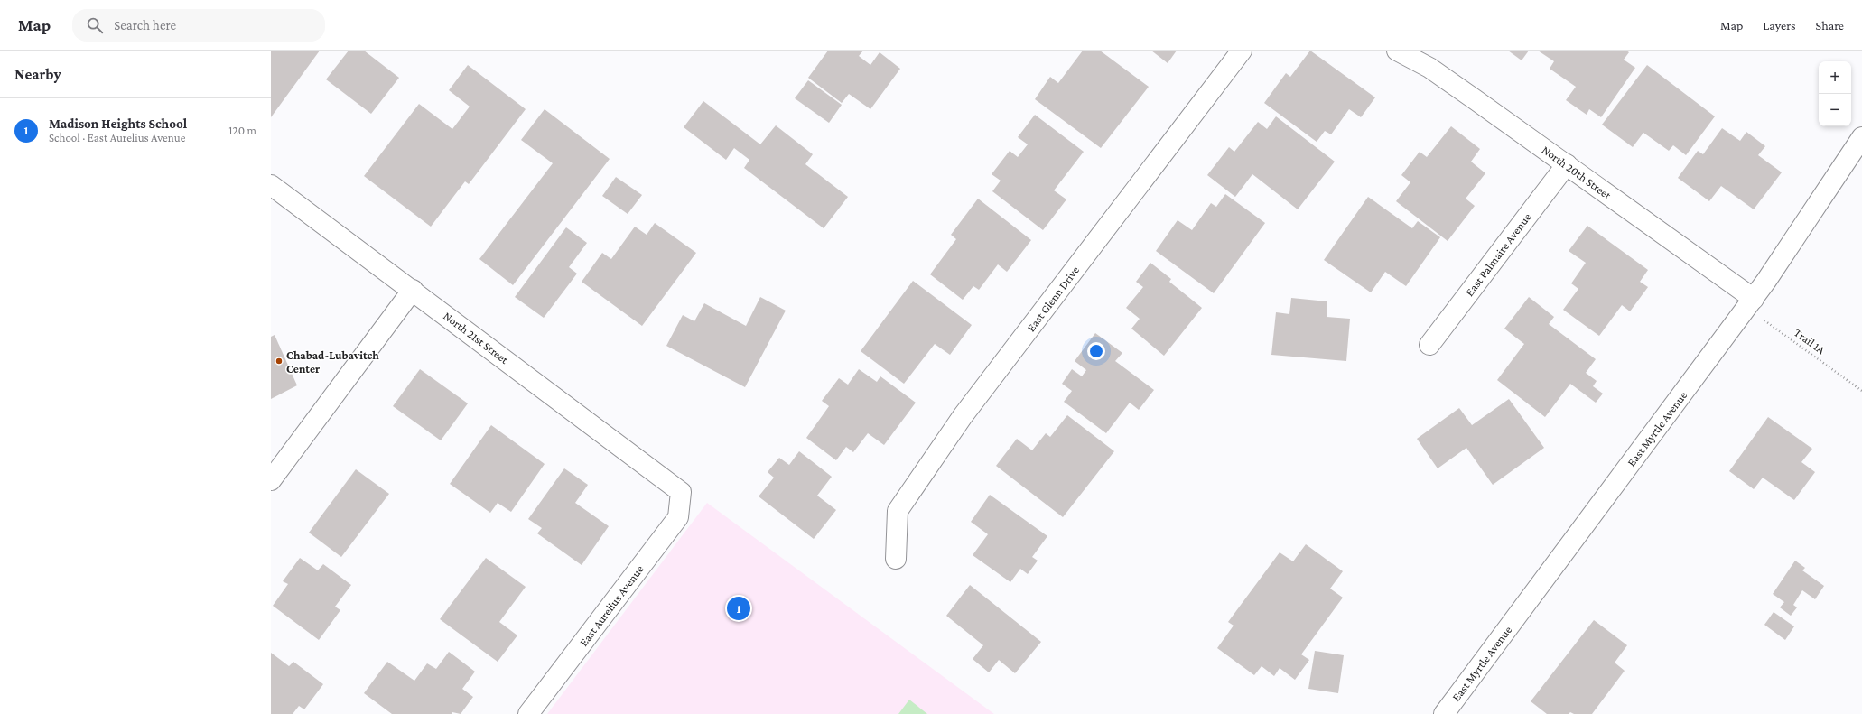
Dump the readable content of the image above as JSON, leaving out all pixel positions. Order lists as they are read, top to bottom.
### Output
{
  "streets": {
    "street": [
      "North 20th Street",
      "East Palmaire Avenue",
      "East Glenn Drive",
      "North 21st Street",
      "East Myrtle Avenue",
      "East Aurelius Avenue"
    ],
    "path": ["Trail 1A"]
  },
  "crossings": [
    ["North 20th Street", "East Palmaire Avenue"],
    ["North 20th Street", "Trail 1A"],
    ["North 20th Street", "East Myrtle Avenue"],
    ["North 21st Street", "East Aurelius Avenue"],
    ["Trail 1A", "East Myrtle Avenue"]
  ],
  "places": ["Chabad-Lubavitch Center"],
  "page": {
    "header": "Map",
    "search": "Search here",
    "nav": ["Map", "Layers", "Share"],
    "heading": "Nearby",
    "map_buttons": ["+", "−"],
    "list": [
      {
        "mark": "1",
        "name": "Madison Heights School",
        "note": "School · East Aurelius Avenue",
        "value": "120 m"
      }
    ],
    "pins": "1"
  }
}
